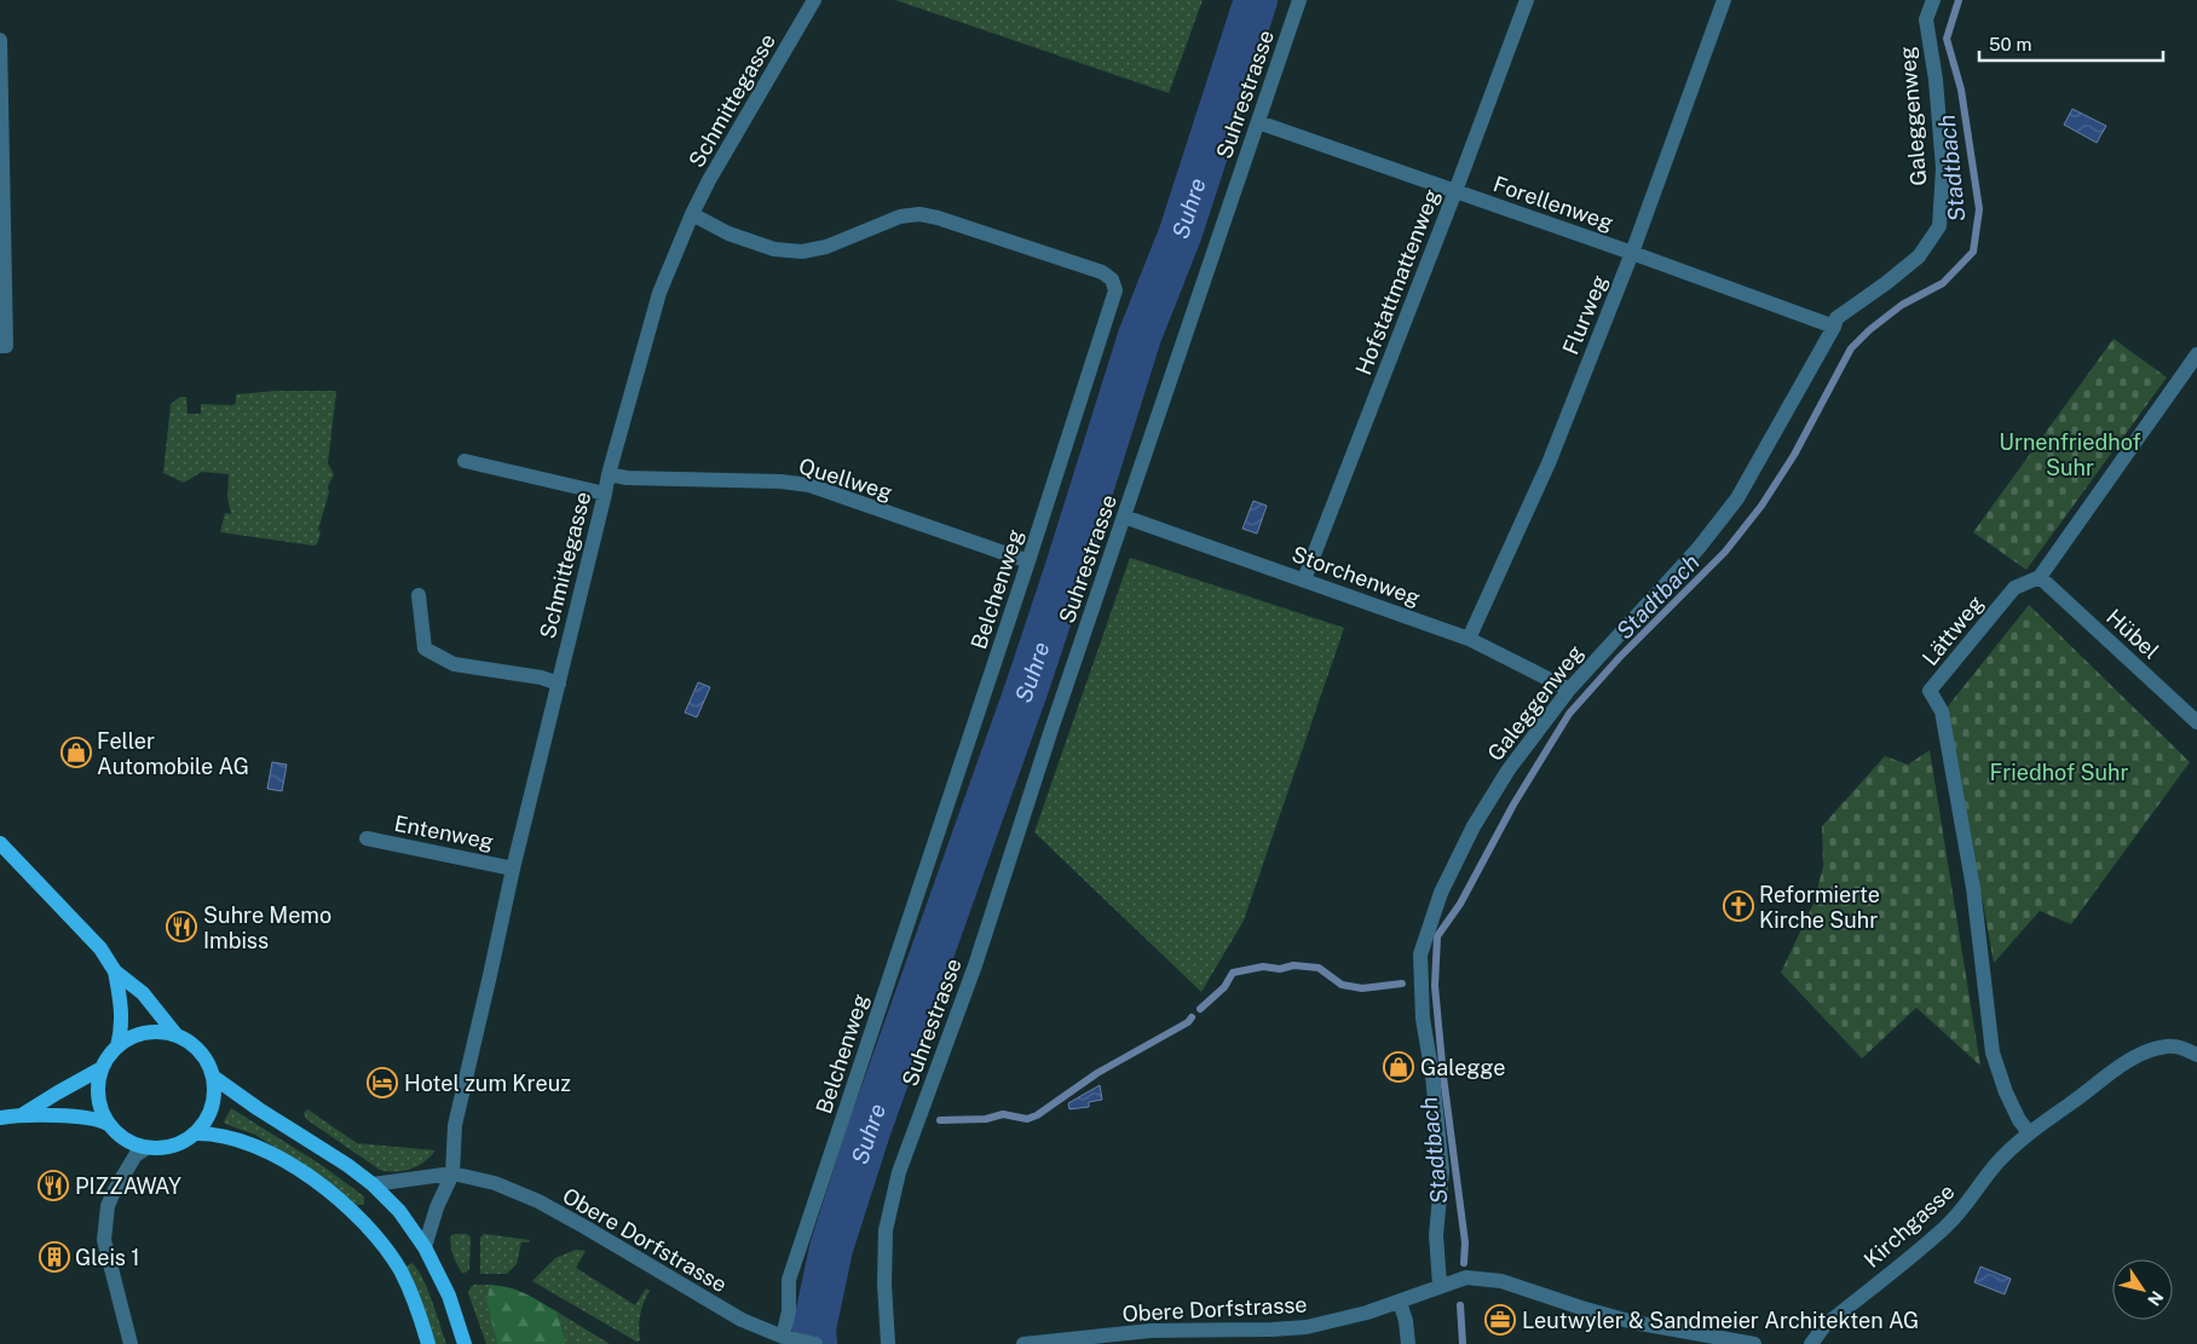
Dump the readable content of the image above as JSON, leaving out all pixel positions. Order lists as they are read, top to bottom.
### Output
{
  "streets": {
    "street": [
      "Suhrestrasse",
      "Schmittegasse",
      "Galeggenweg",
      "Forellenweg",
      "Hofstattmattenweg",
      "Flurweg",
      "Quellweg",
      "Storchenweg",
      "Belchenweg",
      "Lättweg",
      "Hübel",
      "Entenweg",
      "Kirchgasse",
      "Obere Dorfstrasse"
    ]
  },
  "crossings": [
    ["Suhrestrasse", "Forellenweg"],
    ["Suhrestrasse", "Storchenweg"],
    ["Schmittegasse", "Quellweg"],
    ["Schmittegasse", "Belchenweg"],
    ["Schmittegasse", "Entenweg"],
    ["Schmittegasse", "Obere Dorfstrasse"],
    ["Galeggenweg", "Forellenweg"],
    ["Galeggenweg", "Storchenweg"],
    ["Galeggenweg", "Obere Dorfstrasse"],
    ["Forellenweg", "Hofstattmattenweg"],
    ["Forellenweg", "Flurweg"],
    ["Hofstattmattenweg", "Storchenweg"],
    ["Flurweg", "Storchenweg"],
    ["Quellweg", "Belchenweg"],
    ["Belchenweg", "Obere Dorfstrasse"],
    ["Lättweg", "Hübel"],
    ["Lättweg", "Kirchgasse"]
  ],
  "water": ["Stadtbach", "Suhre"],
  "parks": ["Urnenfriedhof Suhr", "Friedhof Suhr"],
  "places": {
    "shop": ["Feller Automobile AG", "Galegge"],
    "church": ["Reformierte Kirche Suhr"],
    "restaurant": ["Suhre Memo Imbiss", "PIZZAWAY"],
    "hotel": ["Hotel zum Kreuz"],
    "building": ["Gleis 1"],
    "office": ["Leutwyler & Sandmeier Architekten AG"]
  },
  "scale_bar": "50 m",
  "north": "bottom right"
}
